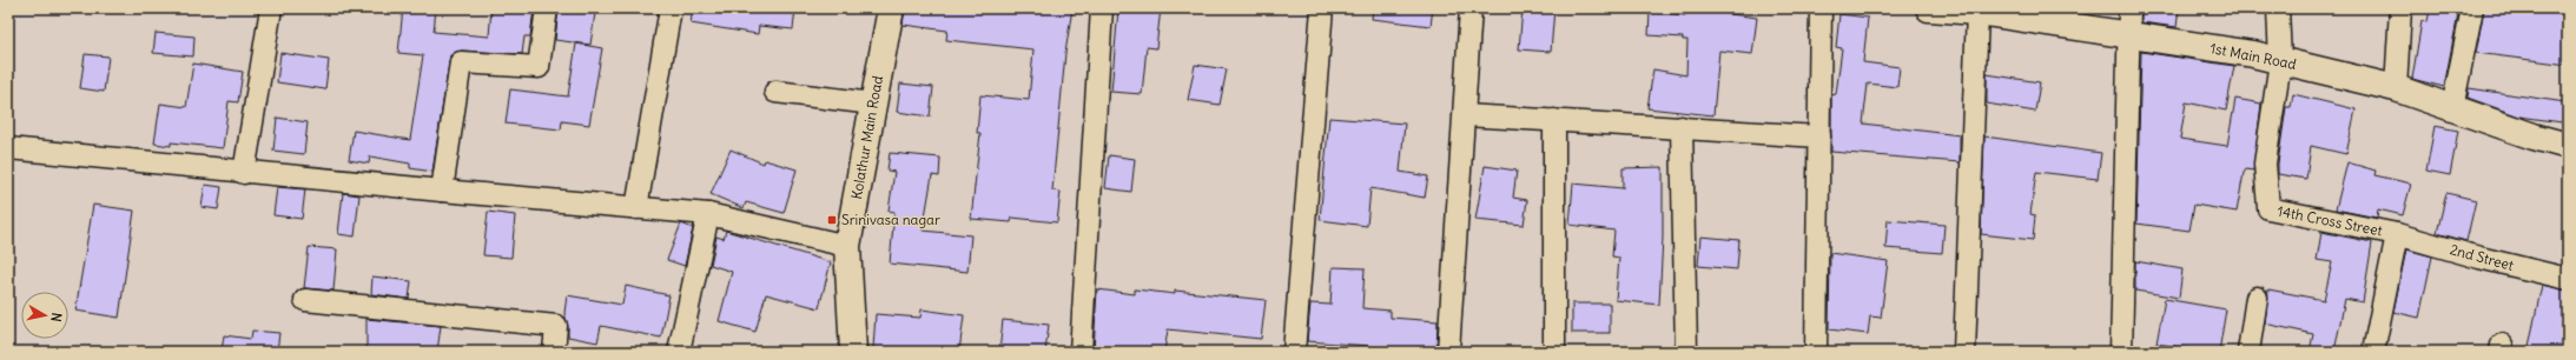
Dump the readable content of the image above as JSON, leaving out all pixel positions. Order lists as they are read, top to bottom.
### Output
{
  "streets": {
    "street": [
      "1st Main Road",
      "Kolathur Main Road",
      "14th Cross Street",
      "2nd Street"
    ]
  },
  "crossings": [
    ["1st Main Road", "14th Cross Street"],
    ["14th Cross Street", "2nd Street"]
  ],
  "places": {
    "transit": ["Srinivasa nagar"]
  },
  "north": "right"
}
